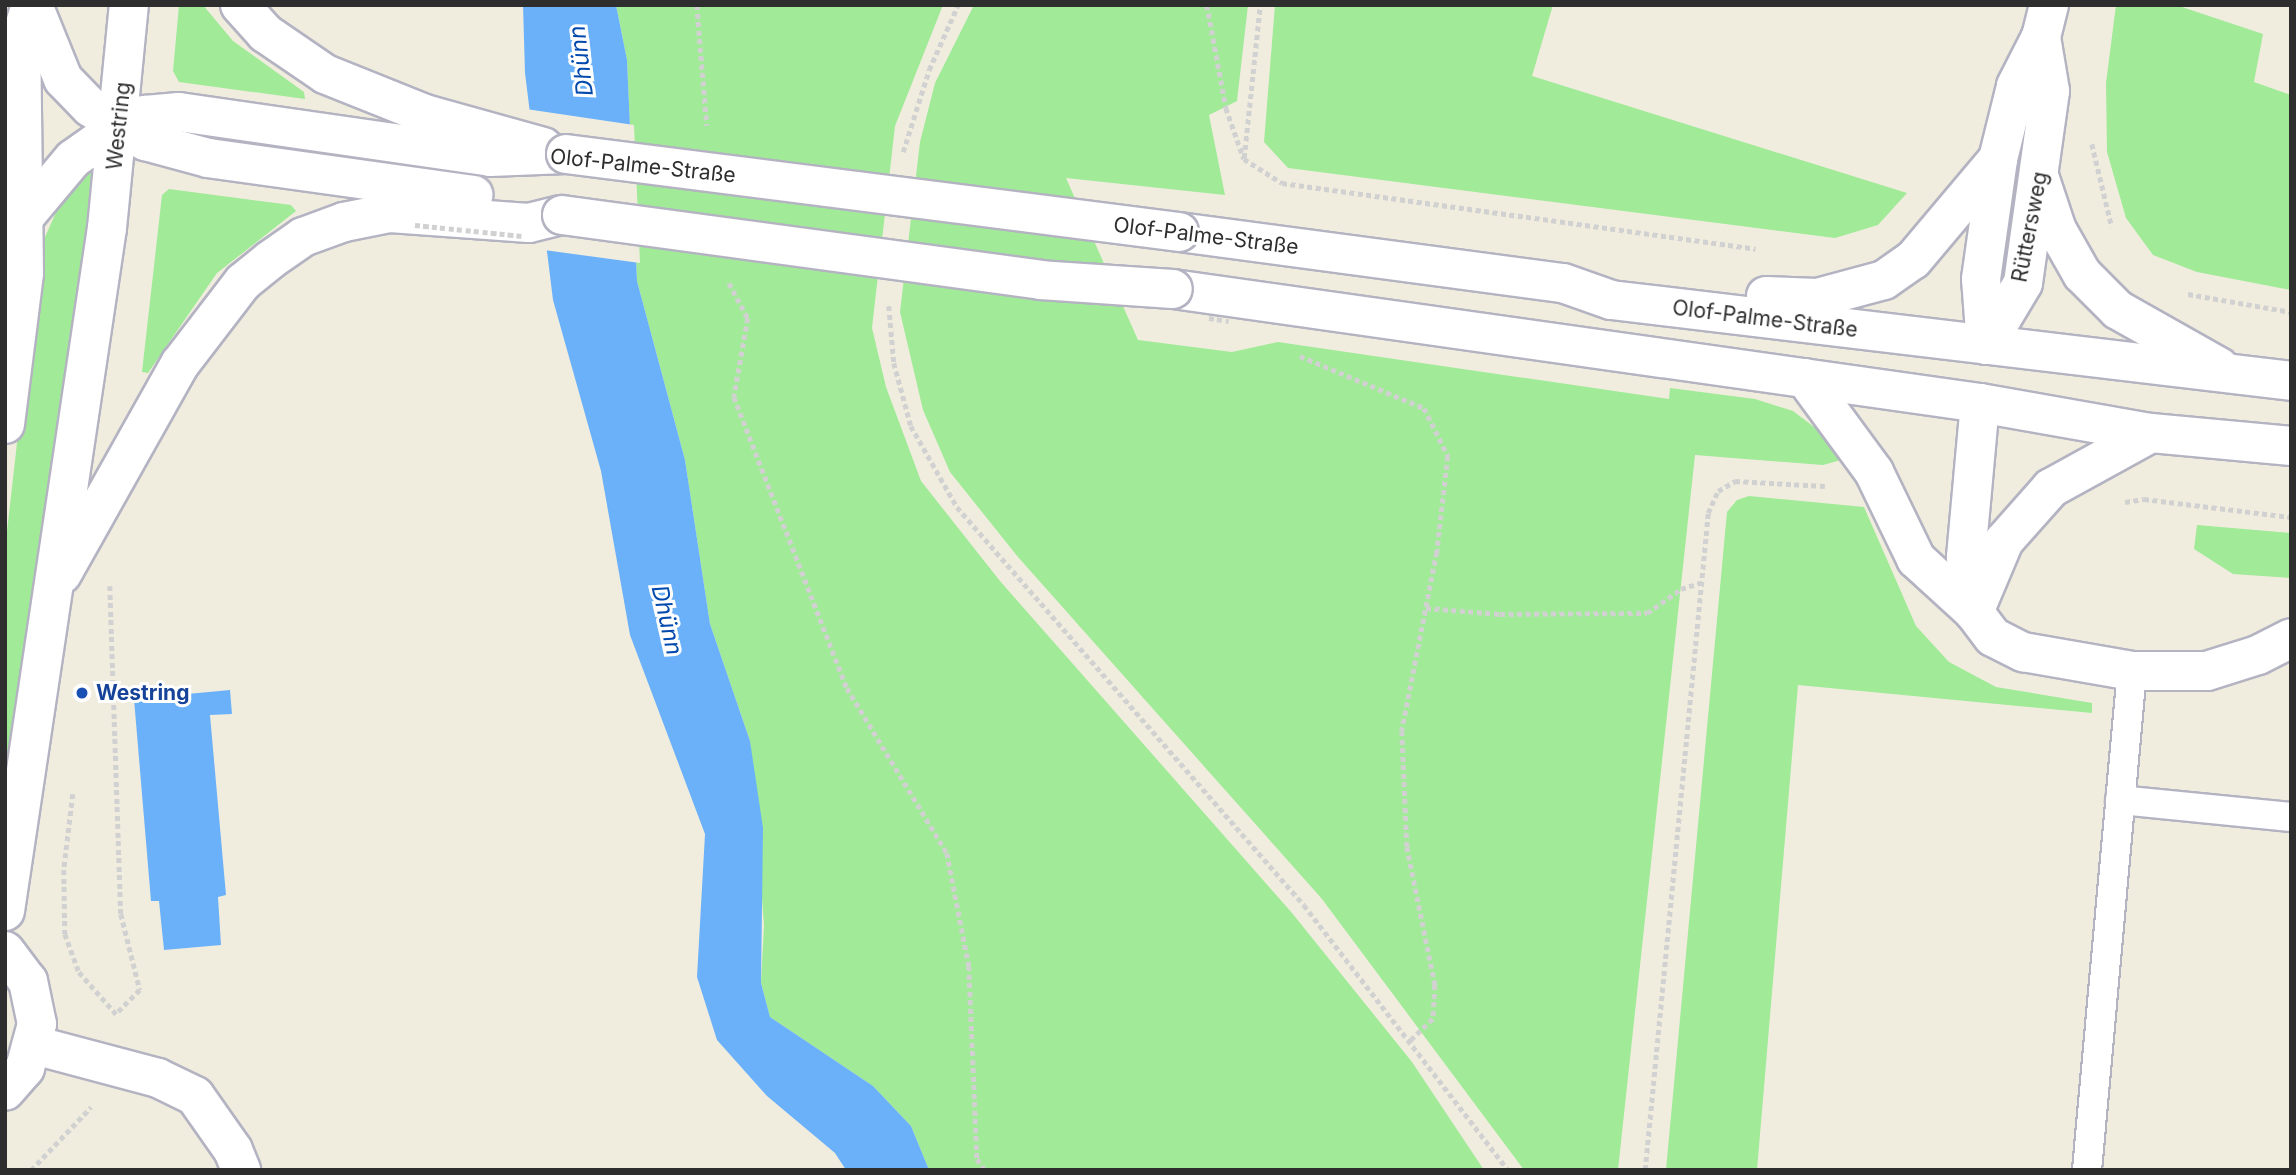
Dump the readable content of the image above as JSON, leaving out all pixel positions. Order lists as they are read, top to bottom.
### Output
{
  "streets": {
    "main road": ["Westring", "Olof-Palme-Straße", "Rüttersweg"]
  },
  "crossings": [
    ["Westring", "Olof-Palme-Straße"],
    ["Olof-Palme-Straße", "Rüttersweg"]
  ],
  "water": ["Dhünn"],
  "places": ["Westring"]
}
